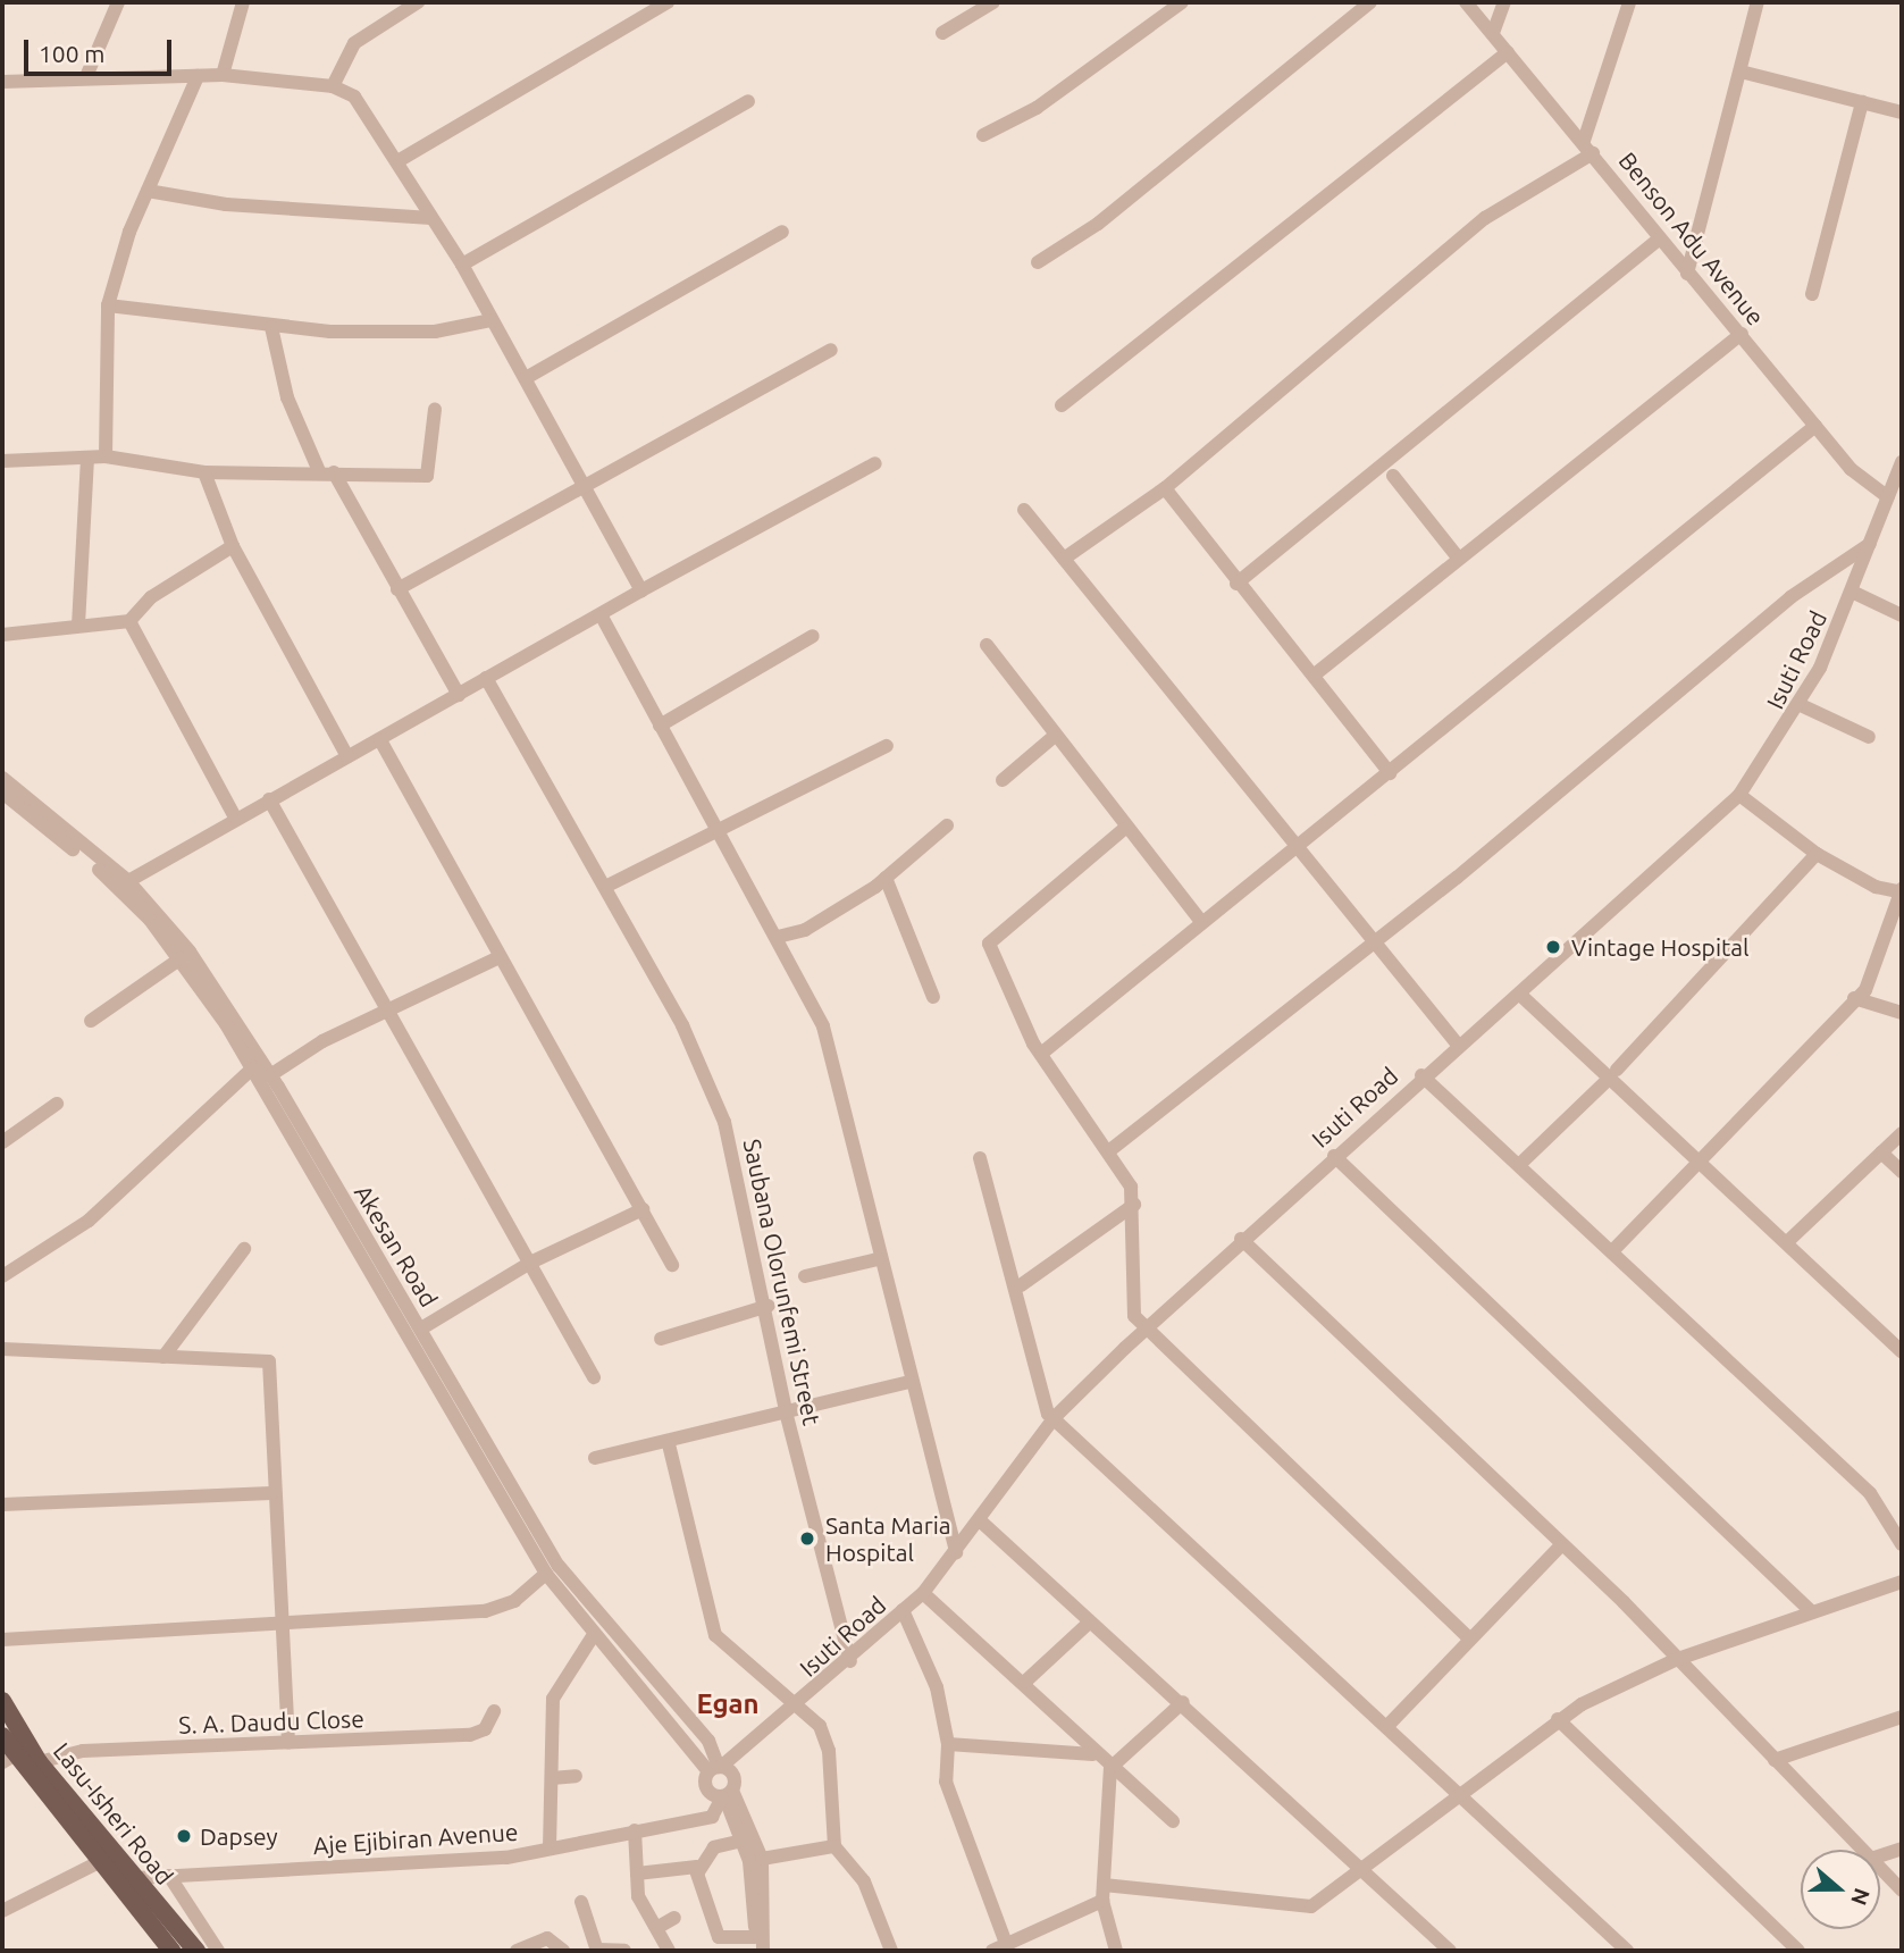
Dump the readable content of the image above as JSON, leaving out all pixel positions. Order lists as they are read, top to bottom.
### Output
{
  "streets": {
    "main road": ["Lasu-Isheri Road"],
    "street": [
      "Benson Adu Avenue",
      "Isuti Road",
      "Akesan Road",
      "Saubana Olorunfemi Street",
      "S. A. Daudu Close",
      "Aje Ejibiran Avenue"
    ]
  },
  "crossings": [
    ["Benson Adu Avenue", "Isuti Road"],
    ["Isuti Road", "Akesan Road"],
    ["Isuti Road", "Saubana Olorunfemi Street"],
    ["S. A. Daudu Close", "Lasu-Isheri Road"],
    ["Lasu-Isheri Road", "Aje Ejibiran Avenue"]
  ],
  "districts": ["Egan"],
  "places": ["Vintage Hospital", "Santa Maria Hospital", "Dapsey"],
  "scale_bar": "100 m",
  "north": "right"
}
